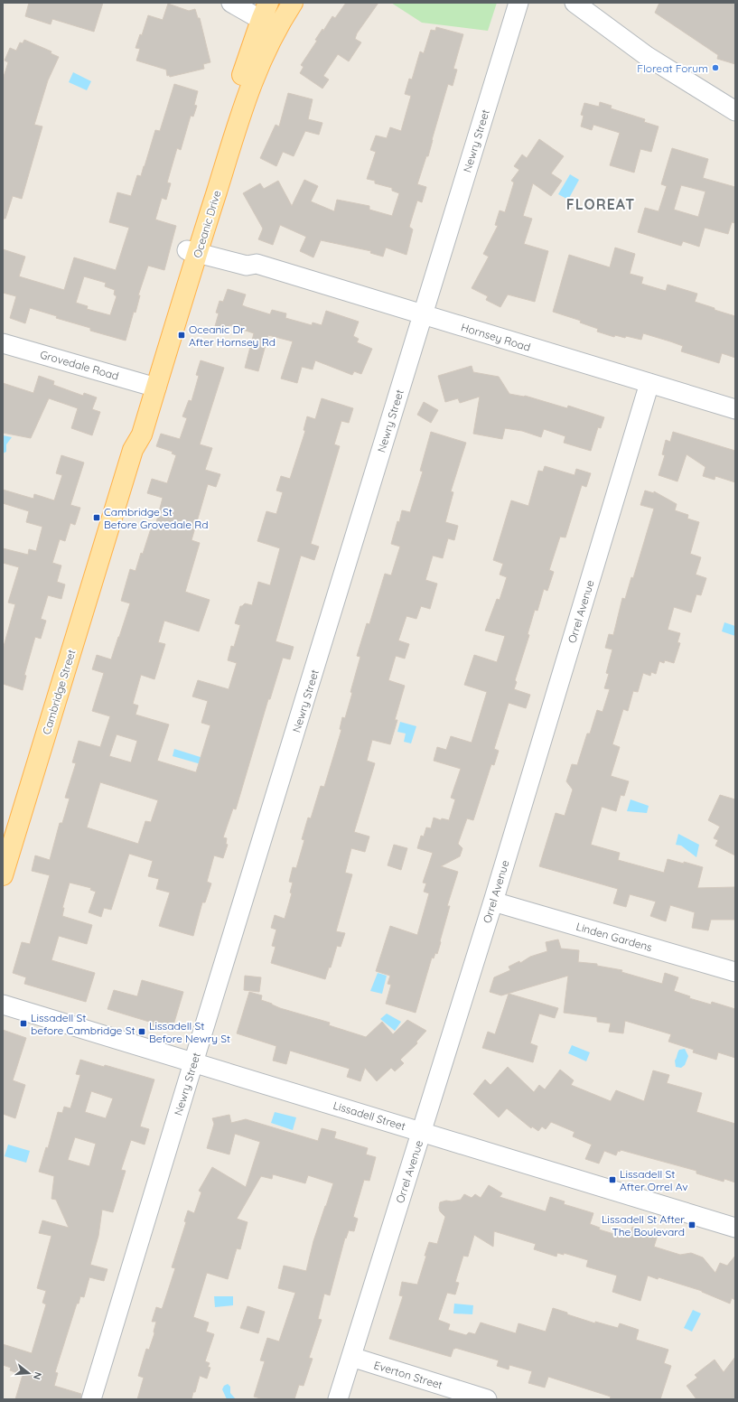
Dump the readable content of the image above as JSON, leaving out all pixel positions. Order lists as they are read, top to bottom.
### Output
{
  "streets": {
    "main road": ["Oceanic Drive", "Cambridge Street"],
    "street": [
      "Newry Street",
      "Hornsey Road",
      "Grovedale Road",
      "Orrel Avenue",
      "Linden Gardens",
      "Lissadell Street",
      "Everton Street"
    ]
  },
  "crossings": [
    ["Newry Street", "Hornsey Road"],
    ["Newry Street", "Lissadell Street"],
    ["Oceanic Drive", "Hornsey Road"],
    ["Oceanic Drive", "Grovedale Road"],
    ["Oceanic Drive", "Cambridge Street"],
    ["Hornsey Road", "Orrel Avenue"],
    ["Orrel Avenue", "Linden Gardens"],
    ["Orrel Avenue", "Lissadell Street"],
    ["Orrel Avenue", "Everton Street"]
  ],
  "districts": ["FLOREAT"],
  "places": {
    "other": ["Floreat Forum"],
    "transit": [
      "Oceanic Dr After Hornsey Rd",
      "Cambridge St Before Grovedale Rd",
      "Lissadell St before Cambridge St",
      "Lissadell St Before Newry St",
      "Lissadell St After Orrel Av",
      "Lissadell St After The Boulevard"
    ]
  },
  "north": "right"
}
